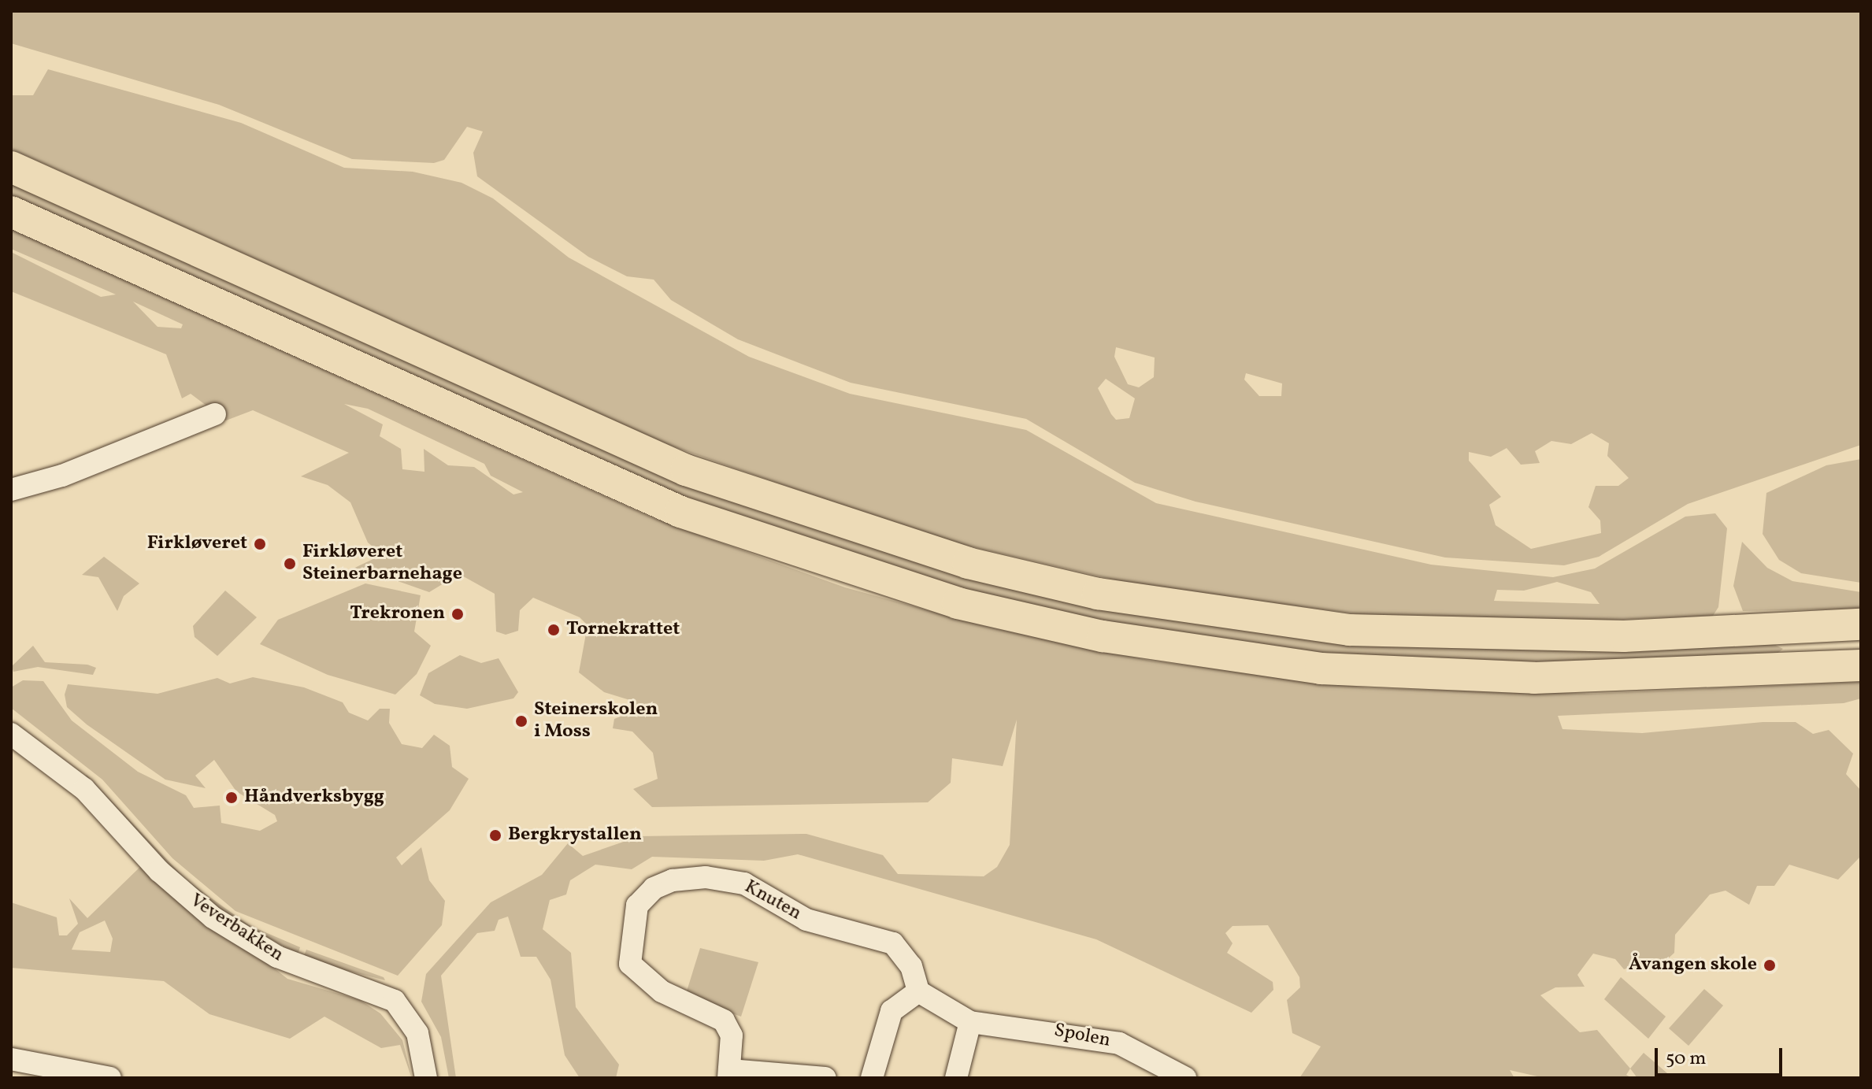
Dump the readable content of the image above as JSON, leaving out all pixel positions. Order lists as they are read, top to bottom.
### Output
{
  "streets": {
    "street": ["Knuten", "Veverbakken", "Spolen"]
  },
  "places": [
    "Firkløveret",
    "Firkløveret Steinerbarnehage",
    "Trekronen",
    "Tornekrattet",
    "Steinerskolen i Moss",
    "Håndverksbygg",
    "Bergkrystallen",
    "Åvangen skole"
  ],
  "scale_bar": "50 m"
}
